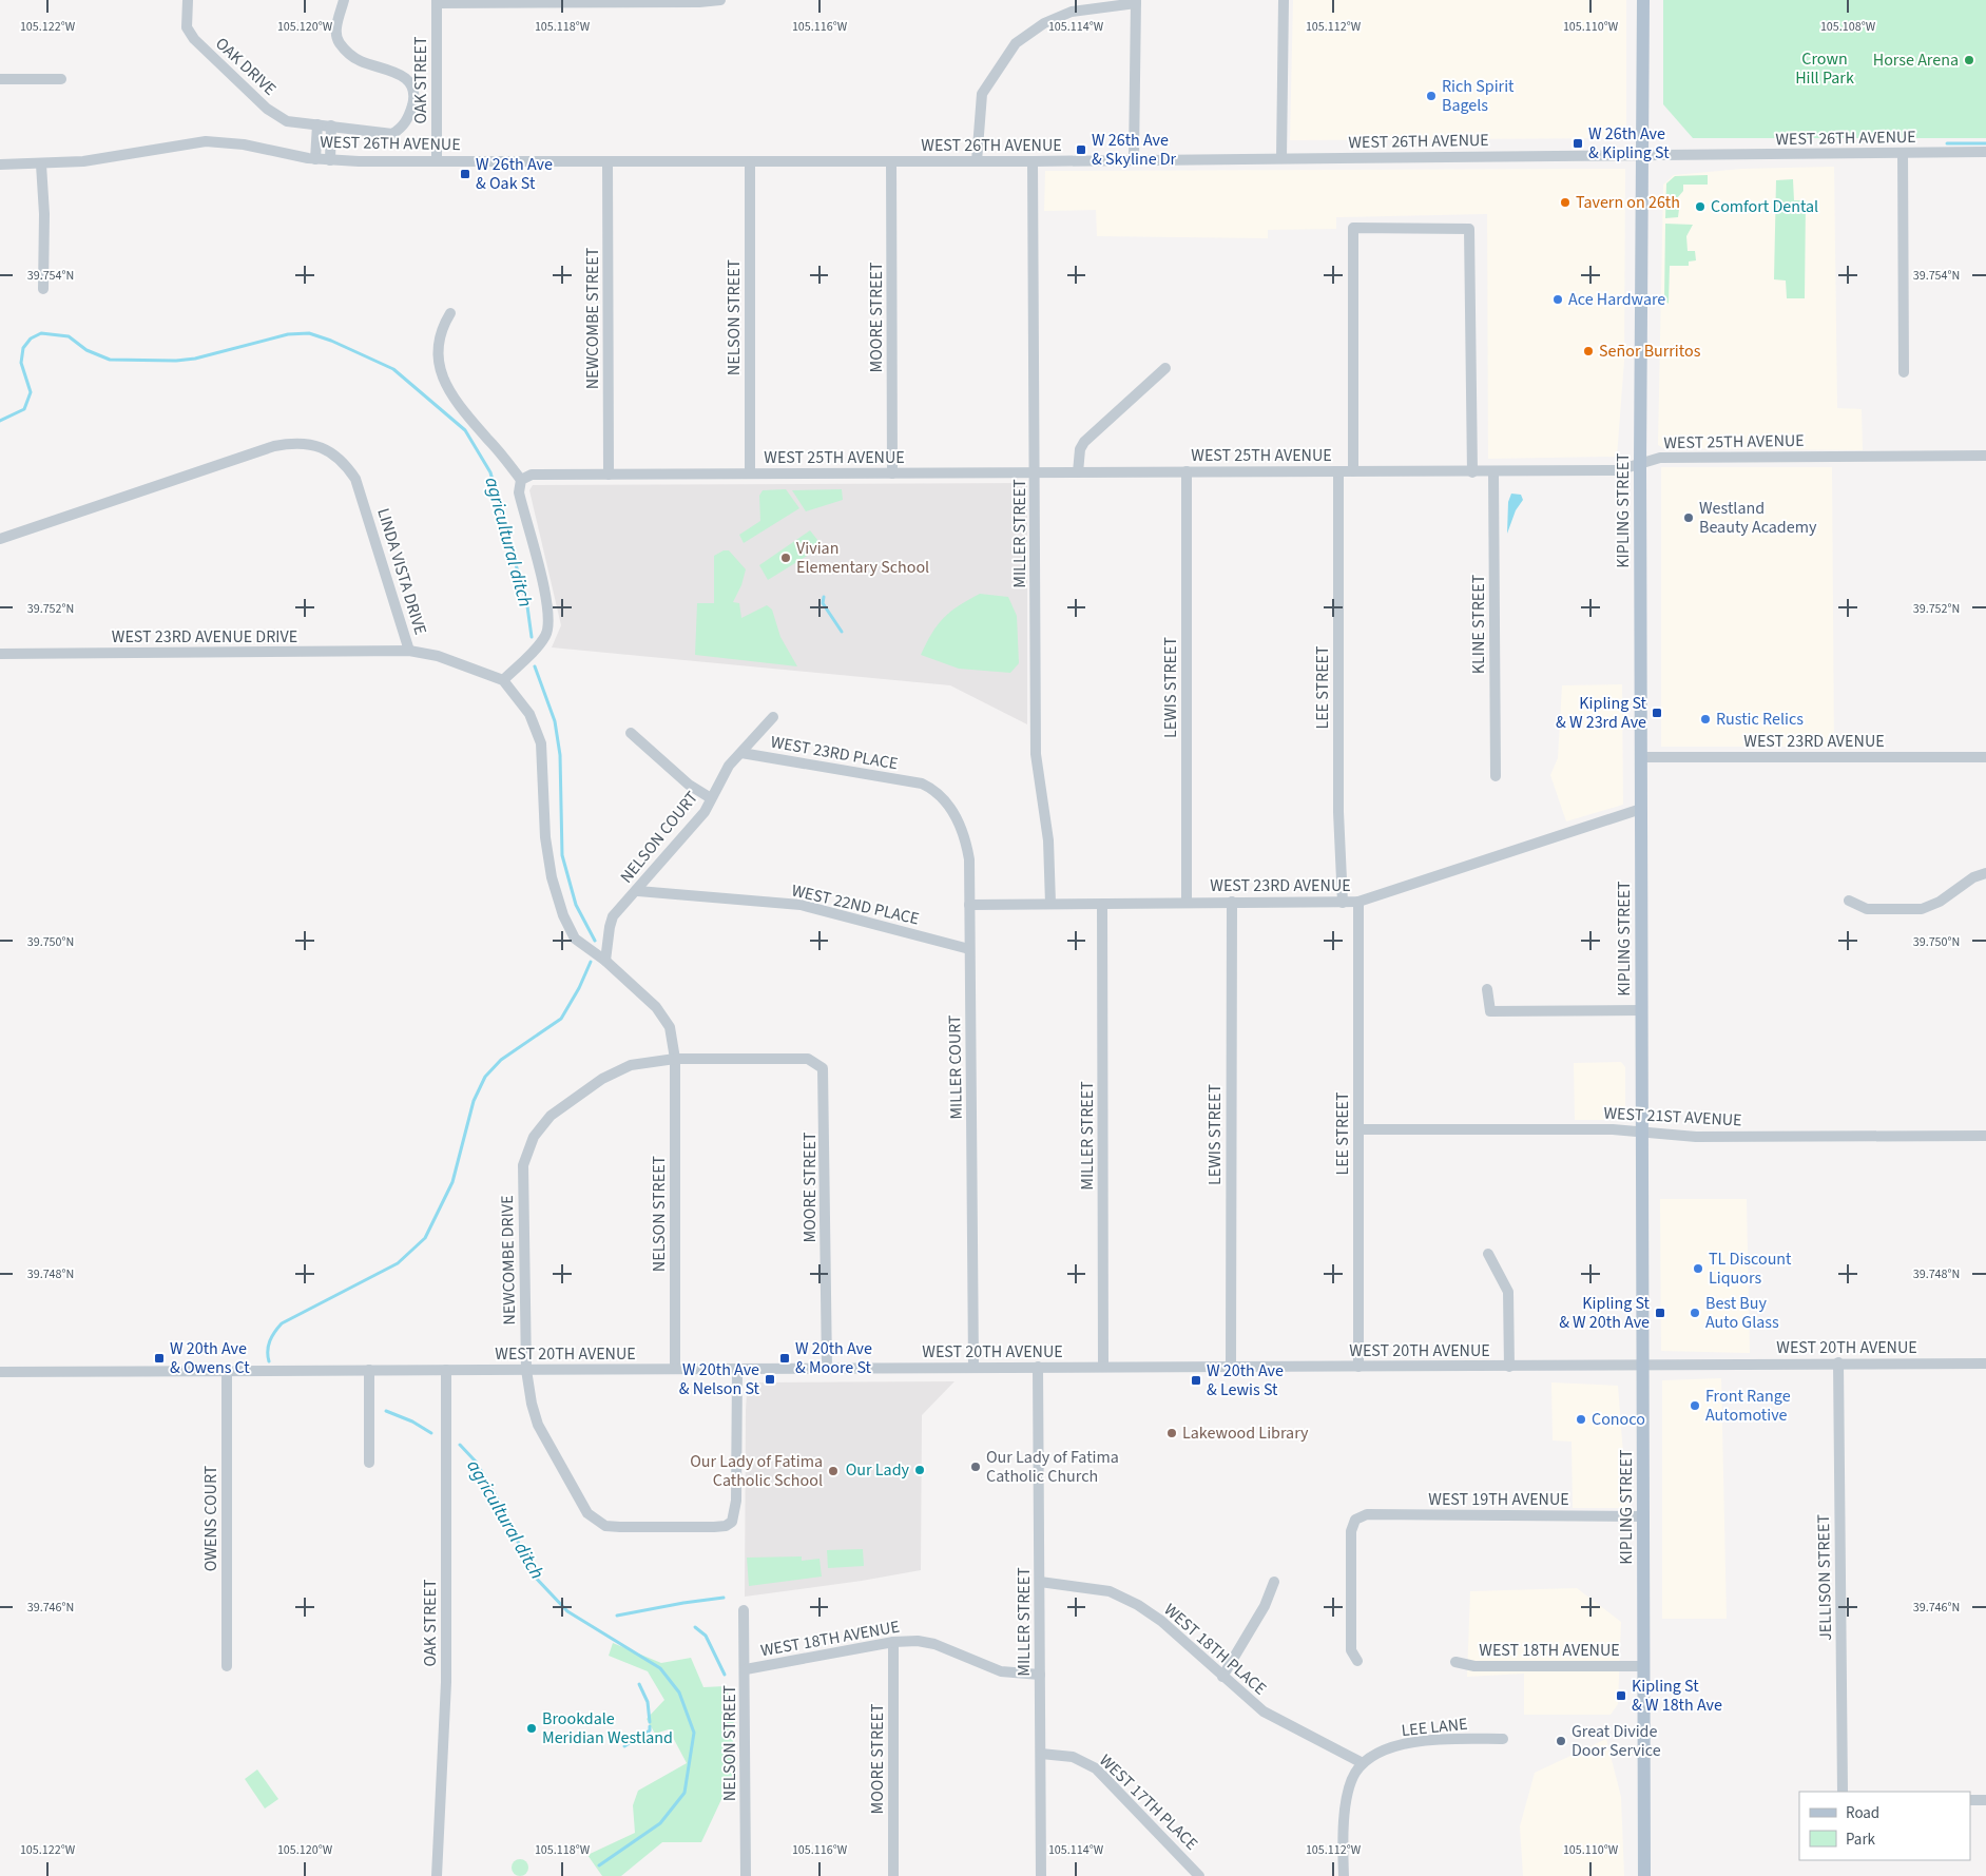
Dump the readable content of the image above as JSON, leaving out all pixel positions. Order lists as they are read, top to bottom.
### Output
{
  "streets": {
    "main road": ["KIPLING STREET"],
    "street": [
      "OAK DRIVE",
      "OAK STREET",
      "WEST 26TH AVENUE",
      "NELSON STREET",
      "MOORE STREET",
      "NEWCOMBE STREET",
      "WEST 25TH AVENUE",
      "MILLER STREET",
      "LINDA VISTA DRIVE",
      "KLINE STREET",
      "WEST 23RD AVENUE DRIVE",
      "LEWIS STREET",
      "LEE STREET",
      "WEST 23RD AVENUE",
      "WEST 23RD PLACE",
      "NELSON COURT",
      "WEST 22ND PLACE",
      "MILLER COURT",
      "WEST 21ST AVENUE",
      "NEWCOMBE DRIVE",
      "WEST 20TH AVENUE",
      "WEST 19TH AVENUE",
      "OWENS COURT",
      "JELLISON STREET",
      "WEST 18TH AVENUE",
      "WEST 18TH PLACE",
      "LEE LANE",
      "WEST 17TH PLACE"
    ]
  },
  "crossings": [
    ["OAK STREET", "WEST 26TH AVENUE"],
    ["OAK STREET", "WEST 20TH AVENUE"],
    ["WEST 26TH AVENUE", "NELSON STREET"],
    ["WEST 26TH AVENUE", "MOORE STREET"],
    ["WEST 26TH AVENUE", "NEWCOMBE STREET"],
    ["WEST 26TH AVENUE", "KIPLING STREET"],
    ["WEST 26TH AVENUE", "MILLER STREET"],
    ["NELSON STREET", "WEST 25TH AVENUE"],
    ["NELSON STREET", "NEWCOMBE DRIVE"],
    ["NELSON STREET", "WEST 20TH AVENUE"],
    ["NELSON STREET", "WEST 18TH AVENUE"],
    ["MOORE STREET", "WEST 25TH AVENUE"],
    ["MOORE STREET", "NEWCOMBE DRIVE"],
    ["MOORE STREET", "WEST 20TH AVENUE"],
    ["MOORE STREET", "WEST 18TH AVENUE"],
    ["NEWCOMBE STREET", "WEST 25TH AVENUE"],
    ["WEST 25TH AVENUE", "KIPLING STREET"],
    ["WEST 25TH AVENUE", "MILLER STREET"],
    ["WEST 25TH AVENUE", "KLINE STREET"],
    ["WEST 25TH AVENUE", "LEWIS STREET"],
    ["WEST 25TH AVENUE", "LEE STREET"],
    ["KIPLING STREET", "WEST 23RD AVENUE"],
    ["KIPLING STREET", "WEST 21ST AVENUE"],
    ["KIPLING STREET", "WEST 20TH AVENUE"],
    ["KIPLING STREET", "WEST 19TH AVENUE"],
    ["KIPLING STREET", "WEST 18TH AVENUE"],
    ["MILLER STREET", "WEST 23RD AVENUE"],
    ["MILLER STREET", "WEST 20TH AVENUE"],
    ["MILLER STREET", "WEST 18TH AVENUE"],
    ["MILLER STREET", "WEST 18TH PLACE"],
    ["MILLER STREET", "WEST 17TH PLACE"],
    ["LINDA VISTA DRIVE", "WEST 23RD AVENUE DRIVE"],
    ["LEWIS STREET", "WEST 23RD AVENUE"],
    ["LEWIS STREET", "WEST 20TH AVENUE"],
    ["LEE STREET", "WEST 23RD AVENUE"],
    ["LEE STREET", "WEST 21ST AVENUE"],
    ["LEE STREET", "WEST 20TH AVENUE"],
    ["WEST 23RD AVENUE", "MILLER COURT"],
    ["WEST 23RD PLACE", "NELSON COURT"],
    ["WEST 23RD PLACE", "MILLER COURT"],
    ["NELSON COURT", "WEST 22ND PLACE"],
    ["WEST 22ND PLACE", "MILLER COURT"],
    ["MILLER COURT", "WEST 20TH AVENUE"],
    ["NEWCOMBE DRIVE", "WEST 20TH AVENUE"],
    ["WEST 20TH AVENUE", "OWENS COURT"],
    ["WEST 20TH AVENUE", "JELLISON STREET"],
    ["WEST 18TH PLACE", "LEE LANE"]
  ],
  "water": ["agricultural ditch"],
  "parks": ["Crown Hill Park"],
  "places": {
    "other": [
      "Horse Arena",
      "Rich Spirit Bagels",
      "Tavern on 26th",
      "Comfort Dental",
      "Ace Hardware",
      "Señor Burritos",
      "Westland Beauty Academy",
      "Vivian Elementary School",
      "Rustic Relics",
      "TL Discount Liquors",
      "Best Buy Auto Glass",
      "Front Range Automotive",
      "Conoco",
      "Lakewood Library",
      "Our Lady of Fatima Catholic Church",
      "Our Lady",
      "Our Lady of Fatima Catholic School",
      "Brookdale Meridian Westland",
      "Great Divide Door Service"
    ],
    "transit": [
      "W 26th Ave & Kipling St",
      "W 26th Ave & Skyline Dr",
      "W 26th Ave & Oak St",
      "Kipling St & W 23rd Ave",
      "Kipling St & W 20th Ave",
      "W 20th Ave & Owens Ct",
      "W 20th Ave & Moore St",
      "W 20th Ave & Nelson St",
      "W 20th Ave & Lewis St",
      "Kipling St & W 18th Ave"
    ]
  },
  "legend": ["Road", "Park"],
  "coordinates": [
    "105.122°W",
    "105.120°W",
    "105.118°W",
    "105.116°W",
    "105.114°W",
    "105.112°W",
    "105.110°W",
    "105.108°W",
    "39.754°N",
    "39.752°N",
    "39.750°N",
    "39.748°N",
    "39.746°N"
  ]
}
